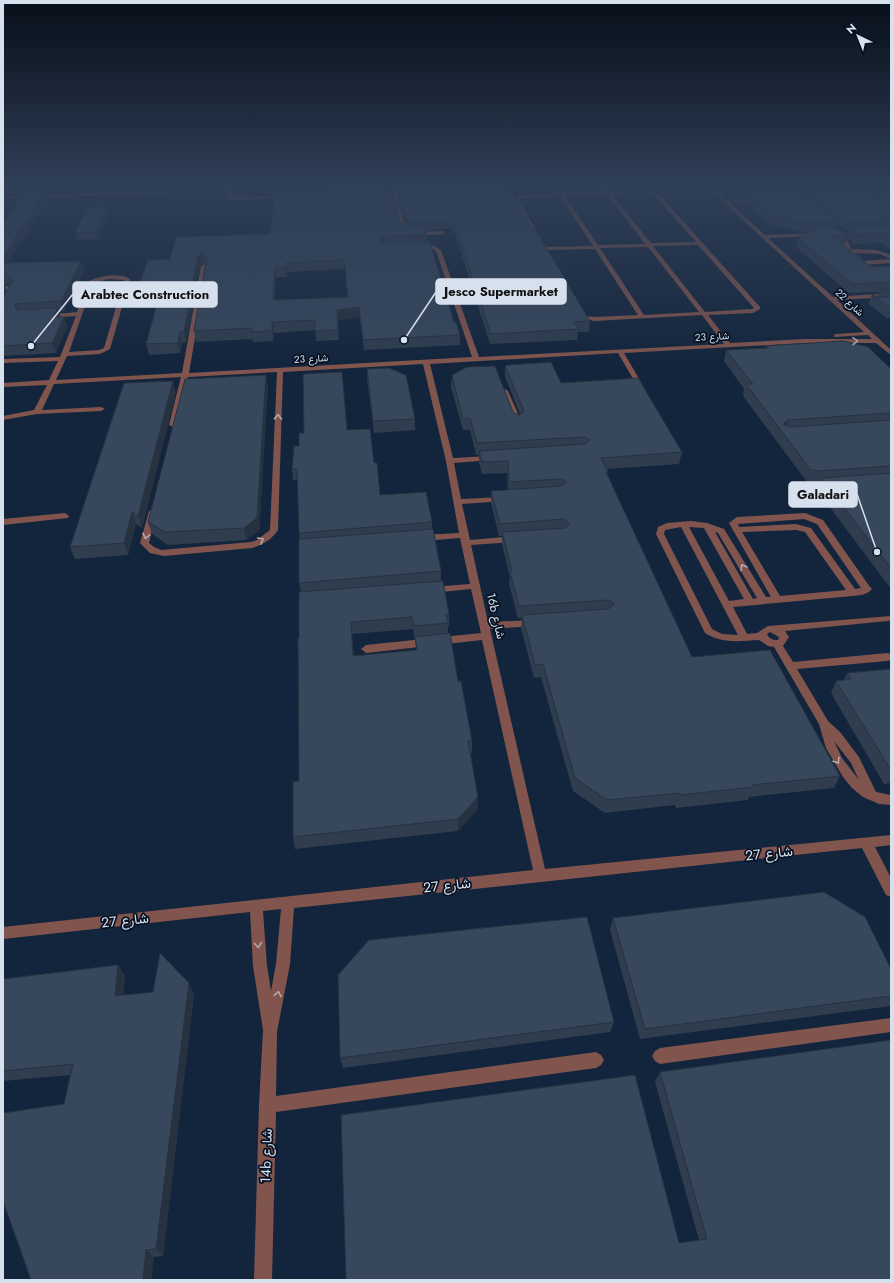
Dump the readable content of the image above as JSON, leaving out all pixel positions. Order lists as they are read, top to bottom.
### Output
{
  "streets": {
    "street": [
      "شارع 22",
      "شارع 23",
      "16b شارع",
      "شارع 27",
      "14b شارع"
    ]
  },
  "crossings": [
    ["شارع 22", "شارع 23"],
    ["شارع 23", "16b شارع"],
    ["16b شارع", "شارع 27"],
    ["شارع 27", "14b شارع"]
  ],
  "places": ["Jesco Supermarket", "Arabtec Construction", "Galadari"],
  "north": "top left"
}
